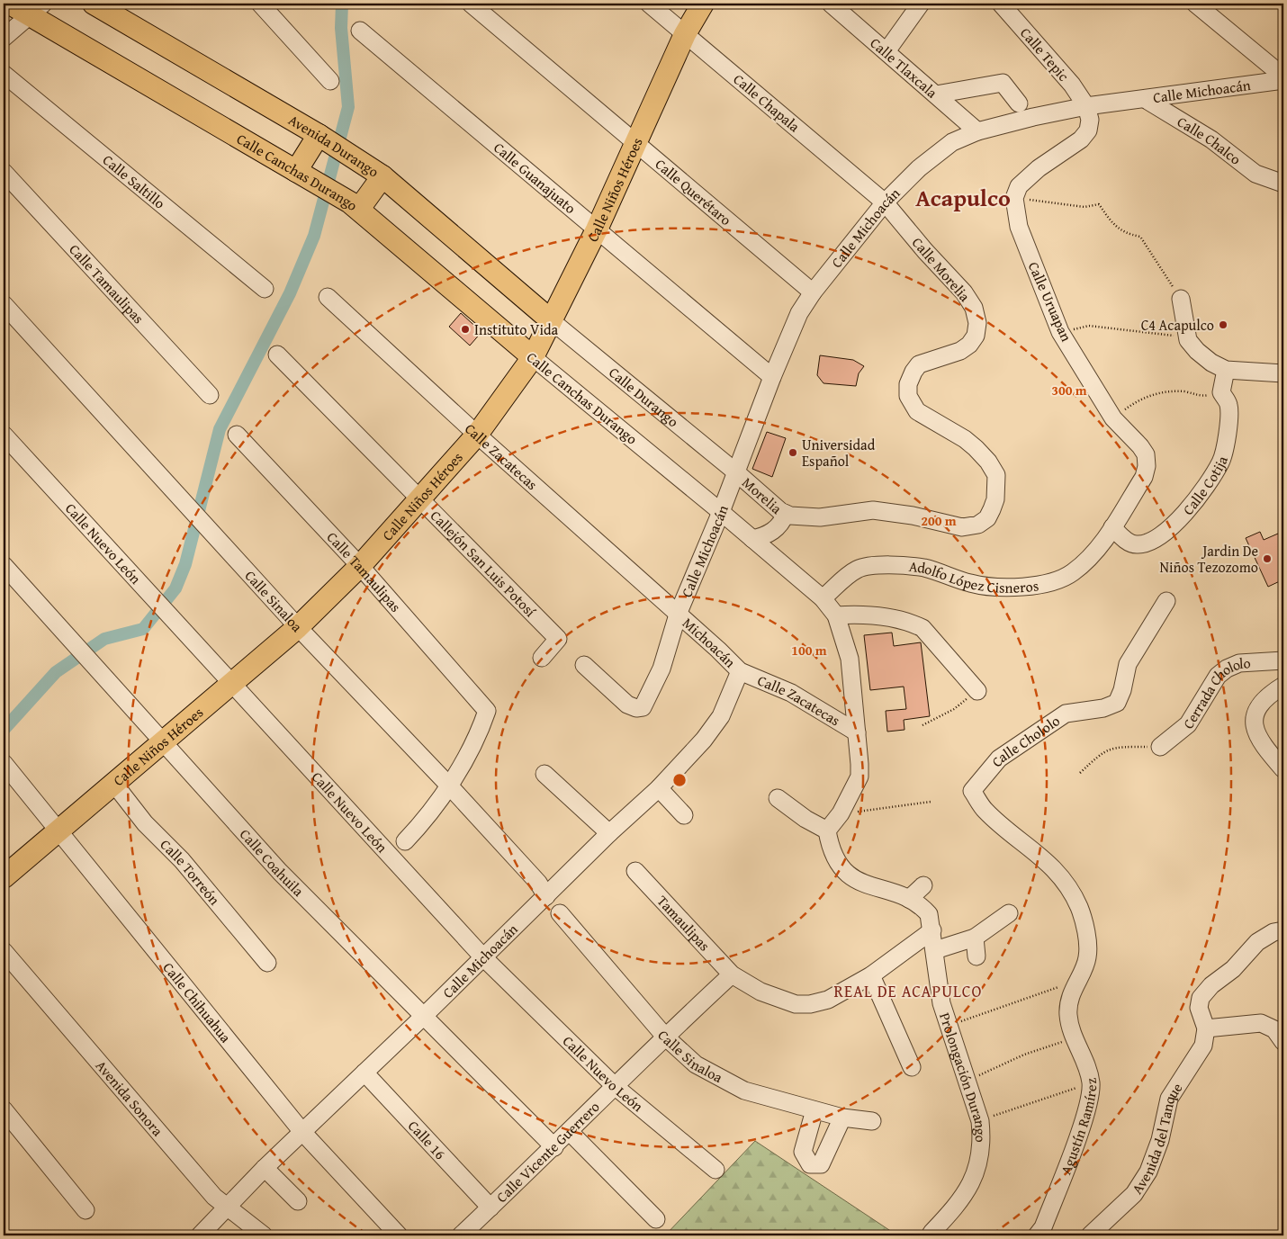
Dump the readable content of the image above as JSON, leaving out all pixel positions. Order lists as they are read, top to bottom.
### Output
{
  "streets": {
    "main road": ["Avenida Durango", "Calle Canchas Durango", "Calle Niños Héroes"],
    "street": [
      "Calle Tepic",
      "Calle Tlaxcala",
      "Calle Michoacán",
      "Calle Chapala",
      "Calle Chalco",
      "Calle Guanajuato",
      "Calle Saltillo",
      "Calle Querétaro",
      "Calle Morelia",
      "Calle Tamaulipas",
      "Calle Uruapan",
      "Calle Durango",
      "Calle Zacatecas",
      "Calle Cotija",
      "Morelia",
      "Calle Nuevo León",
      "Callejón San Luis Potosí",
      "Adolfo López Cisneros",
      "Calle Sinaloa",
      "Michoacán",
      "Cerrada Chololo",
      "Calle Chololo",
      "Calle Coahuila",
      "Calle Torreón",
      "Tamaulipas",
      "Calle Chihuahua",
      "Prolongación Durango",
      "Avenida Sonora",
      "Agustín Ramírez",
      "Avenida del Tanque",
      "Calle 16",
      "Calle Vicente Guerrero"
    ]
  },
  "crossings": [
    ["Calle Tepic", "Calle Michoacán"],
    ["Calle Tlaxcala", "Calle Michoacán"],
    ["Calle Michoacán", "Calle Chapala"],
    ["Calle Michoacán", "Calle Chalco"],
    ["Calle Michoacán", "Calle Canchas Durango"],
    ["Calle Michoacán", "Calle Guanajuato"],
    ["Calle Michoacán", "Calle Querétaro"],
    ["Calle Michoacán", "Calle Morelia"],
    ["Calle Michoacán", "Calle Durango"],
    ["Calle Michoacán", "Calle Zacatecas"],
    ["Calle Michoacán", "Morelia"],
    ["Calle Michoacán", "Calle Nuevo León"],
    ["Calle Michoacán", "Calle Sinaloa"],
    ["Calle Michoacán", "Michoacán"],
    ["Calle Michoacán", "Calle Coahuila"],
    ["Calle Michoacán", "Calle Chihuahua"],
    ["Calle Michoacán", "Avenida Sonora"],
    ["Calle Michoacán", "Calle 16"],
    ["Calle Chapala", "Calle Niños Héroes"],
    ["Calle Chapala", "Calle Morelia"],
    ["Avenida Durango", "Calle Niños Héroes"],
    ["Avenida Durango", "Calle Durango"],
    ["Calle Canchas Durango", "Calle Niños Héroes"],
    ["Calle Canchas Durango", "Calle Zacatecas"],
    ["Calle Canchas Durango", "Adolfo López Cisneros"],
    ["Calle Canchas Durango", "Prolongación Durango"],
    ["Calle Guanajuato", "Calle Niños Héroes"],
    ["Calle Niños Héroes", "Calle Querétaro"],
    ["Calle Niños Héroes", "Calle Tamaulipas"],
    ["Calle Niños Héroes", "Calle Durango"],
    ["Calle Niños Héroes", "Calle Zacatecas"],
    ["Calle Niños Héroes", "Calle Nuevo León"],
    ["Calle Niños Héroes", "Callejón San Luis Potosí"],
    ["Calle Niños Héroes", "Calle Sinaloa"],
    ["Calle Niños Héroes", "Calle Coahuila"],
    ["Calle Niños Héroes", "Calle Torreón"],
    ["Calle Niños Héroes", "Calle Chihuahua"],
    ["Calle Morelia", "Morelia"],
    ["Calle Tamaulipas", "Calle Sinaloa"],
    ["Calle Uruapan", "Calle Cotija"],
    ["Calle Uruapan", "Adolfo López Cisneros"],
    ["Calle Durango", "Morelia"],
    ["Calle Zacatecas", "Michoacán"],
    ["Calle Cotija", "Adolfo López Cisneros"],
    ["Calle Nuevo León", "Calle Vicente Guerrero"],
    ["Calle Sinaloa", "Calle Vicente Guerrero"],
    ["Calle Chololo", "Agustín Ramírez"],
    ["Calle Coahuila", "Calle Vicente Guerrero"],
    ["Tamaulipas", "Calle Vicente Guerrero"],
    ["Calle 16", "Calle Vicente Guerrero"]
  ],
  "districts": ["Acapulco", "REAL DE ACAPULCO"],
  "places": [
    "C4 Acapulco",
    "Instituto Vida",
    "Universidad Español",
    "Jardin De Niños Tezozomo"
  ],
  "rings": ["300 m", "200 m", "100 m"]
}
